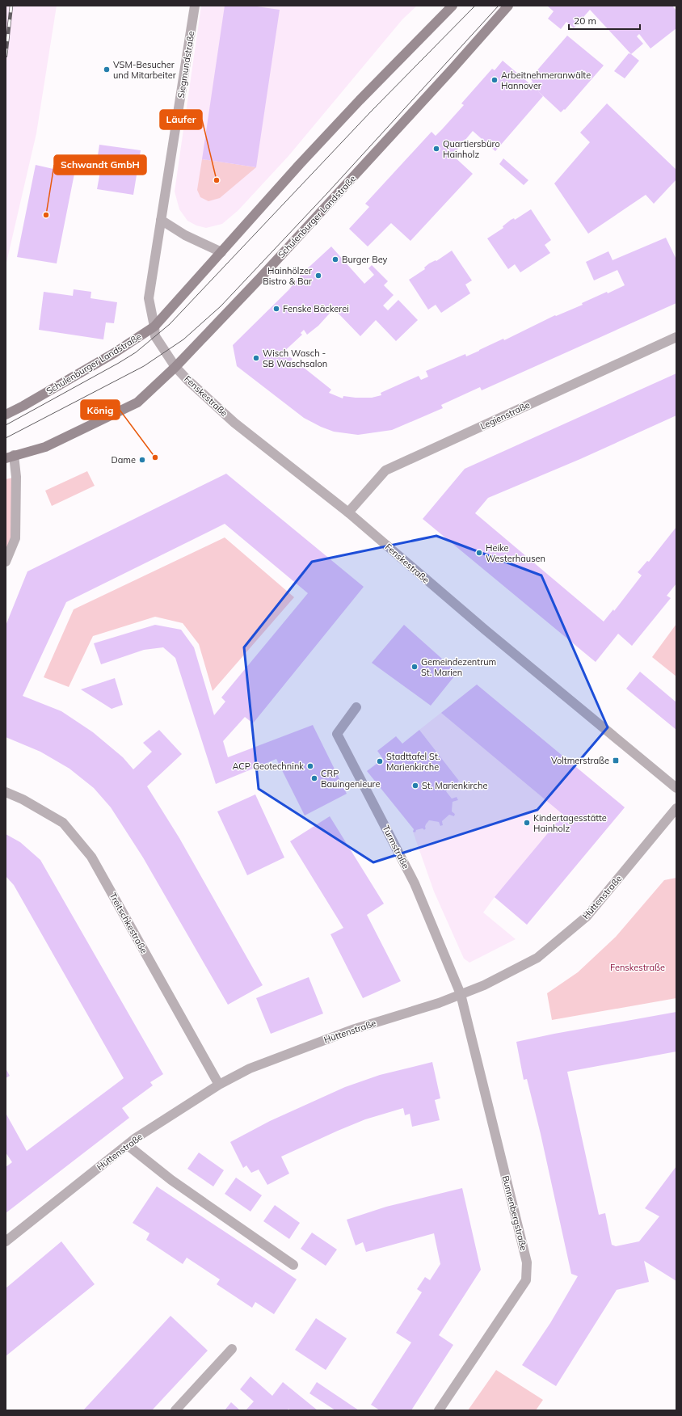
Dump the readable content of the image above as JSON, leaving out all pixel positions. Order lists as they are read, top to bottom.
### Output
{
  "streets": {
    "main road": ["Schulenburger Landstraße"],
    "street": [
      "Siegmundstraße",
      "Fenskestraße",
      "Legienstraße",
      "Turmstraße",
      "Hüttenstraße",
      "Treitschkestraße",
      "Bunnenbergstraße"
    ]
  },
  "crossings": [
    ["Siegmundstraße", "Schulenburger Landstraße"],
    ["Siegmundstraße", "Fenskestraße"],
    ["Schulenburger Landstraße", "Fenskestraße"],
    ["Fenskestraße", "Legienstraße"],
    ["Turmstraße", "Hüttenstraße"],
    ["Turmstraße", "Bunnenbergstraße"],
    ["Hüttenstraße", "Treitschkestraße"],
    ["Hüttenstraße", "Bunnenbergstraße"]
  ],
  "parks": ["Fenskestraße"],
  "places": {
    "other": [
      "VSM-Besucher und Mitarbeiter",
      "Arbeitnehmeranwälte Hannover",
      "Quartiersbüro Hainholz",
      "Läufer",
      "Schwandt GmbH",
      "Burger Bey",
      "Hainhölzer Bistro & Bar",
      "Fenske Bäckerei",
      "Wisch Wasch - SB Waschsalon",
      "König",
      "Dame",
      "Heike Westerhausen",
      "Gemeindezentrum St. Marien",
      "Stadttafel St. Marienkirche",
      "ACP Geotechnink",
      "CRP Bauingenieure",
      "St. Marienkirche",
      "Kindertagesstätte Hainholz"
    ],
    "transit": ["Voltmerstraße"]
  },
  "scale_bar": "20 m"
}
